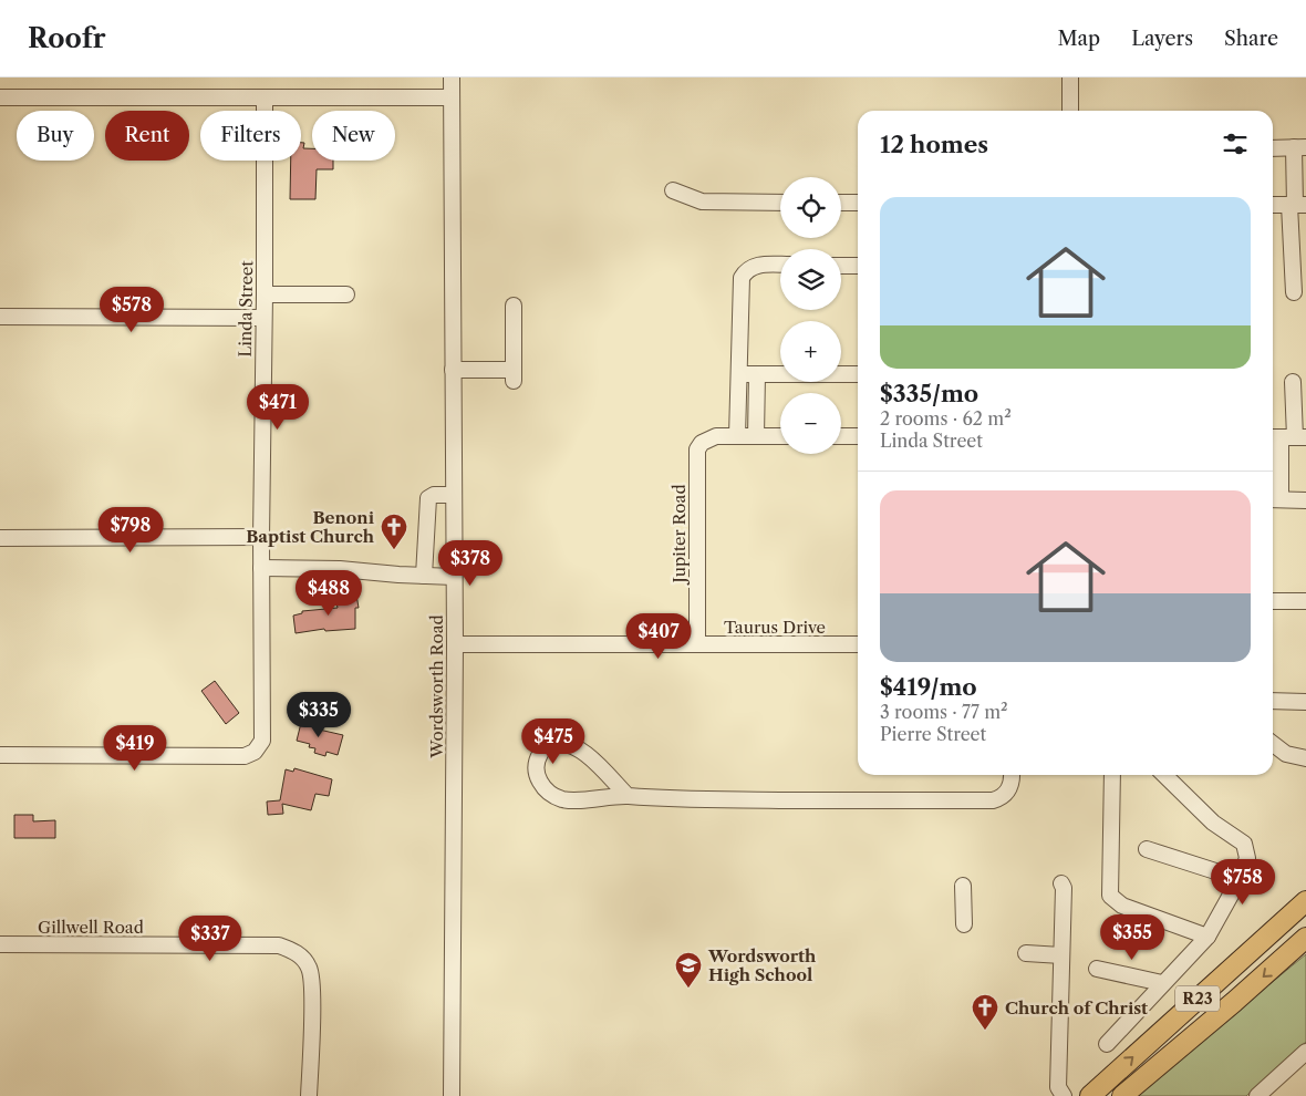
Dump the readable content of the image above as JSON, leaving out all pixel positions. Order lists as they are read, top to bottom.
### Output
{
  "streets": {
    "main road": ["R23"],
    "street": [
      "Linda Street",
      "Jupiter Road",
      "Taurus Drive",
      "Wordsworth Road",
      "Gillwell Road"
    ]
  },
  "crossings": [
    ["Jupiter Road", "Taurus Drive"],
    ["Taurus Drive", "Wordsworth Road"]
  ],
  "places": {
    "church": ["Benoni Baptist Church", "Church of Christ"],
    "school or university": ["Wordsworth High School"]
  },
  "page": {
    "header": "Roofr",
    "nav": ["Map", "Layers", "Share"],
    "chip": [
      "Buy",
      "Rent",
      "Filters",
      "New"
    ],
    "heading": "12 homes",
    "map_buttons": ["+", "−"],
    "list": [
      {
        "name": "$335/mo",
        "note": "2 rooms · 62 m² · Linda Street"
      },
      {
        "name": "$419/mo",
        "note": "3 rooms · 77 m² · Pierre Street"
      }
    ],
    "price": [
      "$578",
      "$471",
      "$798",
      "$378",
      "$488",
      "$407",
      "$335",
      "$475",
      "$419",
      "$758",
      "$355",
      "$337"
    ]
  }
}
